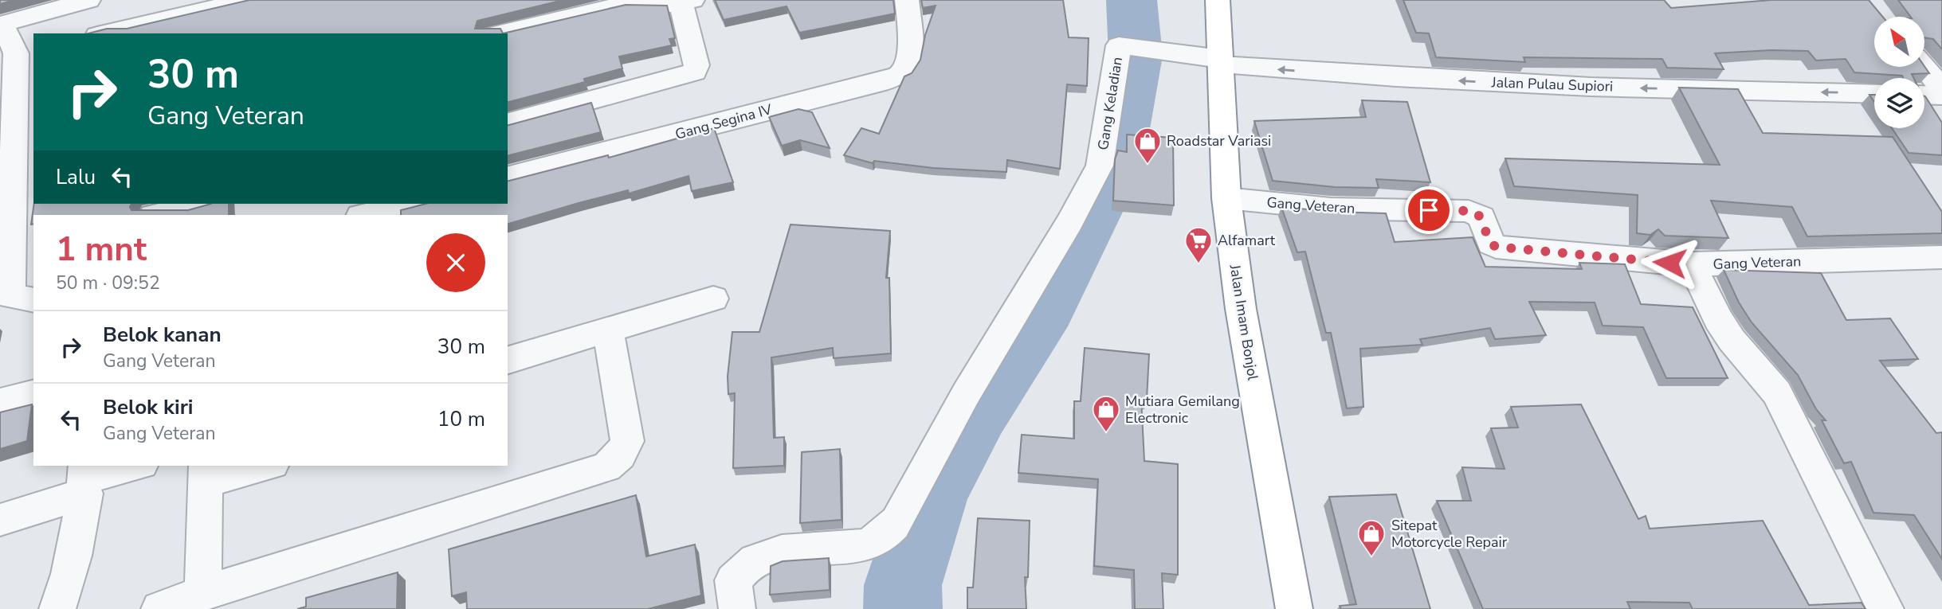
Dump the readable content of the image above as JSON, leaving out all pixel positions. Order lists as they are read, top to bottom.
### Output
{
  "streets": {
    "highway": ["Jalan Imam Bonjol"],
    "street": [
      "Jalan Pulau Supiori",
      "Gang Keladian",
      "Gang Segina IV",
      "Gang Veteran"
    ]
  },
  "crossings": [
    ["Jalan Pulau Supiori", "Gang Keladian"],
    ["Jalan Pulau Supiori", "Jalan Imam Bonjol"],
    ["Gang Keladian", "Jalan Imam Bonjol"],
    ["Gang Veteran", "Jalan Imam Bonjol"]
  ],
  "one_way": ["Jalan Pulau Supiori"],
  "places": {
    "shop": ["Roadstar Variasi", "Mutiara Gemilang Electronic", "Sitepat Motorcycle Repair"],
    "supermarket": ["Alfamart"]
  },
  "north": "top left",
  "page": {
    "turn": ["30 m", "Gang Veteran"],
    "then": "Lalu",
    "heading": ["1 mnt", "50 m · 09:52"],
    "list": [
      {
        "name": "Belok kanan",
        "note": "Gang Veteran",
        "value": "30 m"
      },
      {
        "name": "Belok kiri",
        "note": "Gang Veteran",
        "value": "10 m"
      }
    ]
  }
}
